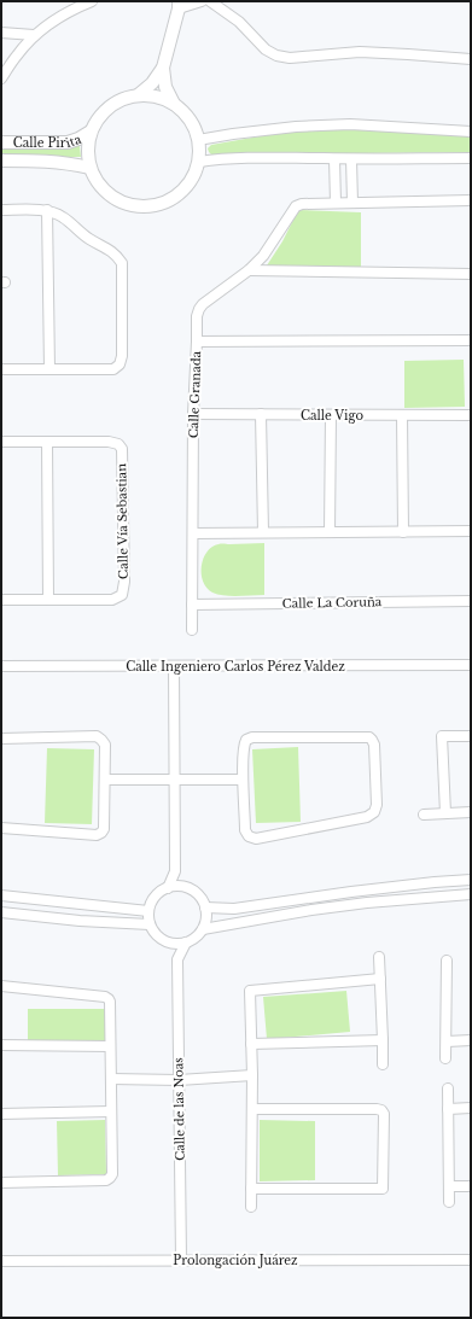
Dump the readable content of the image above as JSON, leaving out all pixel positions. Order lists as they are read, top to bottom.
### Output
{
  "streets": {
    "street": [
      "Calle Pirita",
      "Calle Granada",
      "Calle Vigo",
      "Calle Vía Sebastian",
      "Calle La Coruña",
      "Calle Ingeniero Carlos Pérez Valdez",
      "Calle de las Noas",
      "Prolongación Juárez"
    ]
  },
  "crossings": [
    ["Calle Granada", "Calle Vigo"],
    ["Calle Granada", "Calle La Coruña"],
    ["Calle de las Noas", "Prolongación Juárez"]
  ]
}
